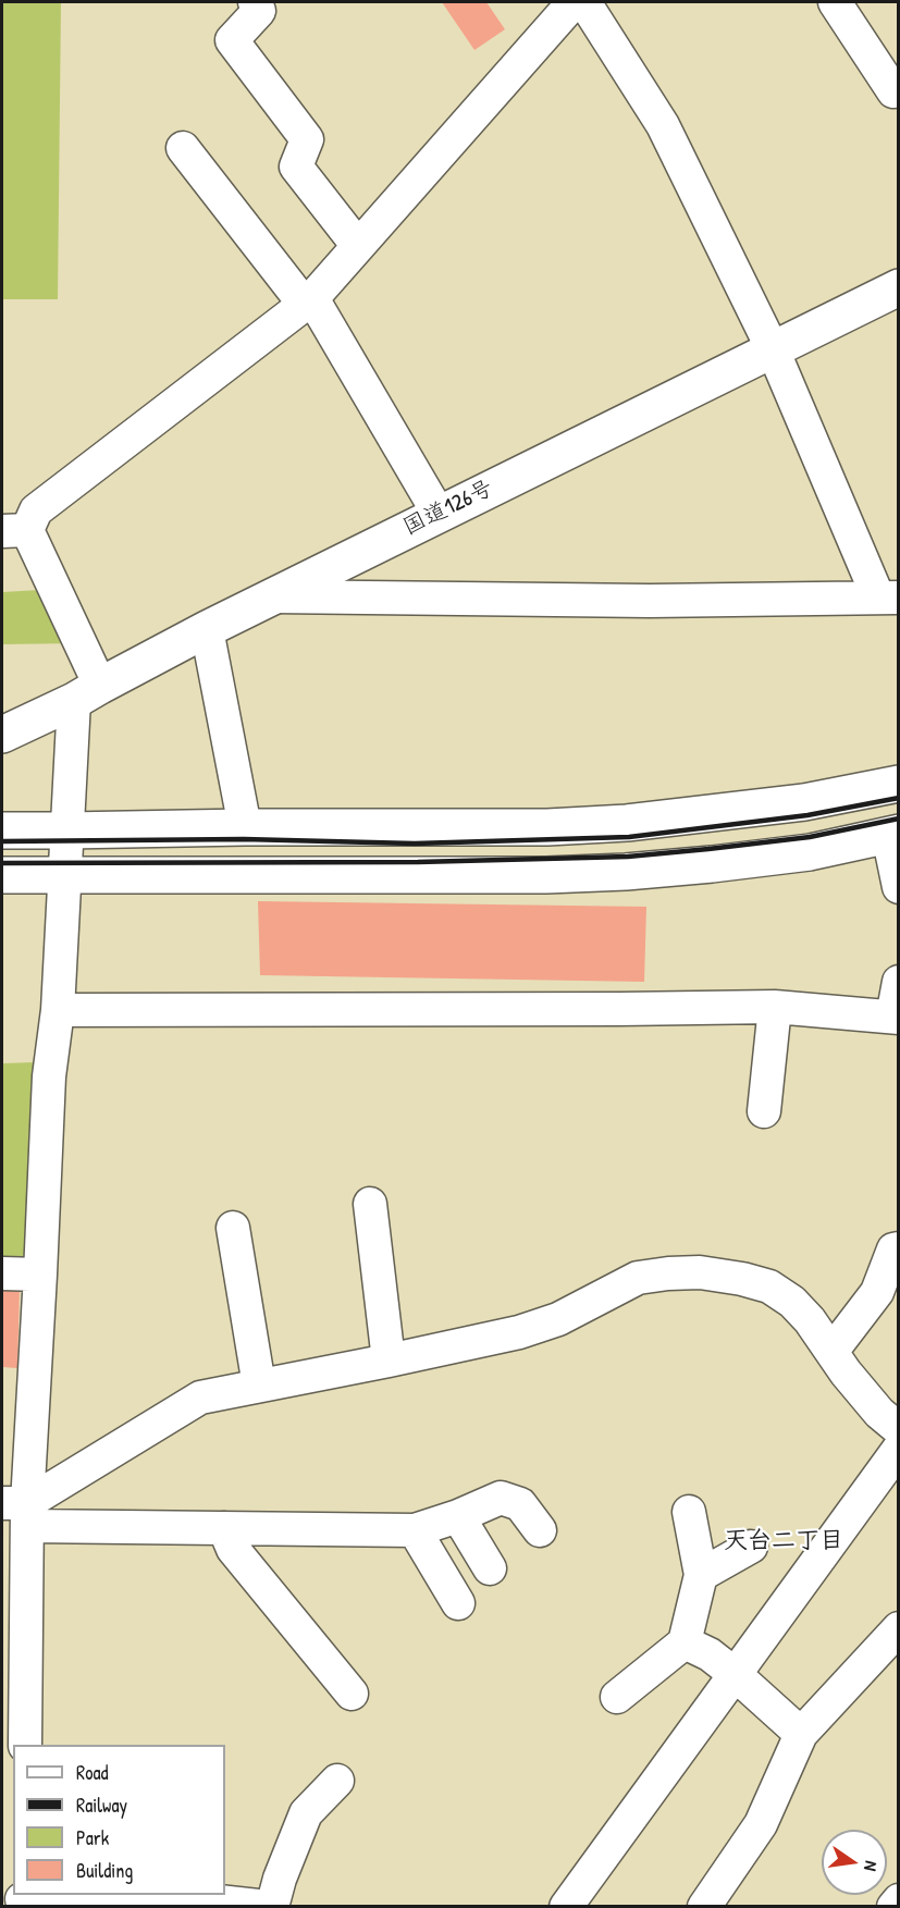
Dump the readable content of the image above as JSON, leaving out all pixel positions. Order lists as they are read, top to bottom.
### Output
{
  "streets": {
    "highway": ["国道126号"]
  },
  "districts": ["天台二丁目"],
  "legend": [
    "Road",
    "Railway",
    "Park",
    "Building"
  ],
  "north": "right"
}
